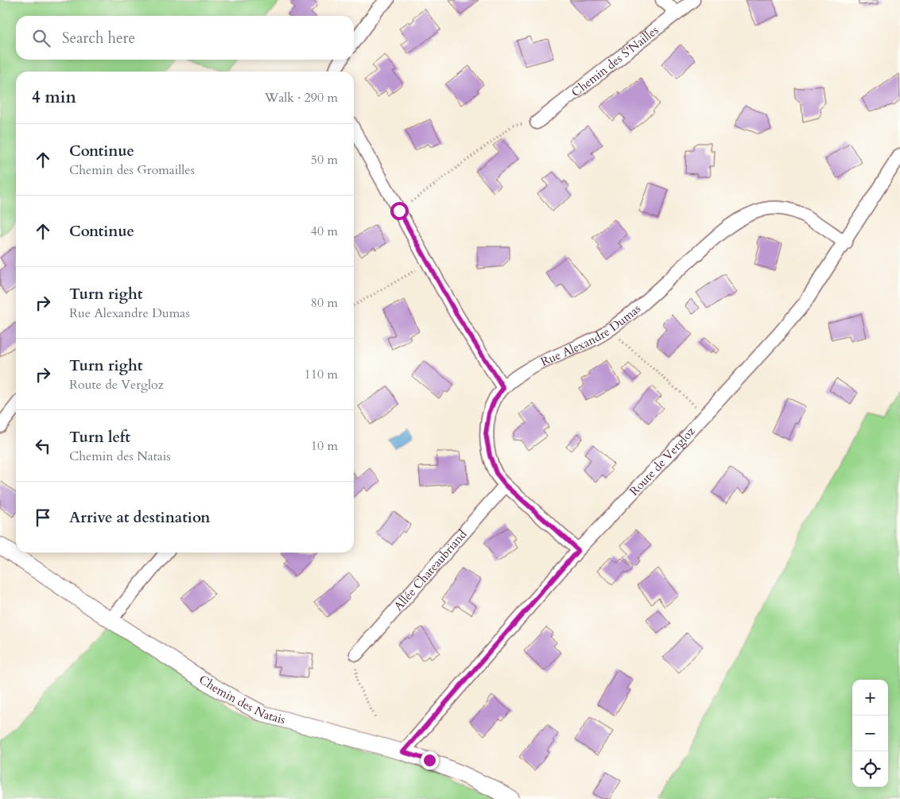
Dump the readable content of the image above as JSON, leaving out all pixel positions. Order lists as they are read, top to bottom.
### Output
{
  "streets": {
    "street": [
      "Chemin des S'Nailles",
      "Rue Alexandre Dumas",
      "Route de Vergloz",
      "Allée Chateaubriand",
      "Chemin des Natais"
    ]
  },
  "crossings": [
    ["Rue Alexandre Dumas", "Route de Vergloz"],
    ["Rue Alexandre Dumas", "Allée Chateaubriand"],
    ["Route de Vergloz", "Chemin des Natais"]
  ],
  "page": {
    "search": "Search here",
    "heading": ["4 min", "Walk · 290 m"],
    "list": [
      ["Continue", "Chemin des Gromailles", "50 m"],
      ["Continue", "40 m"],
      ["Turn right", "Rue Alexandre Dumas", "80 m"],
      ["Turn right", "Route de Vergloz", "110 m"],
      ["Turn left", "Chemin des Natais", "10 m"],
      "Arrive at destination"
    ],
    "map_buttons": ["+", "−"]
  }
}
